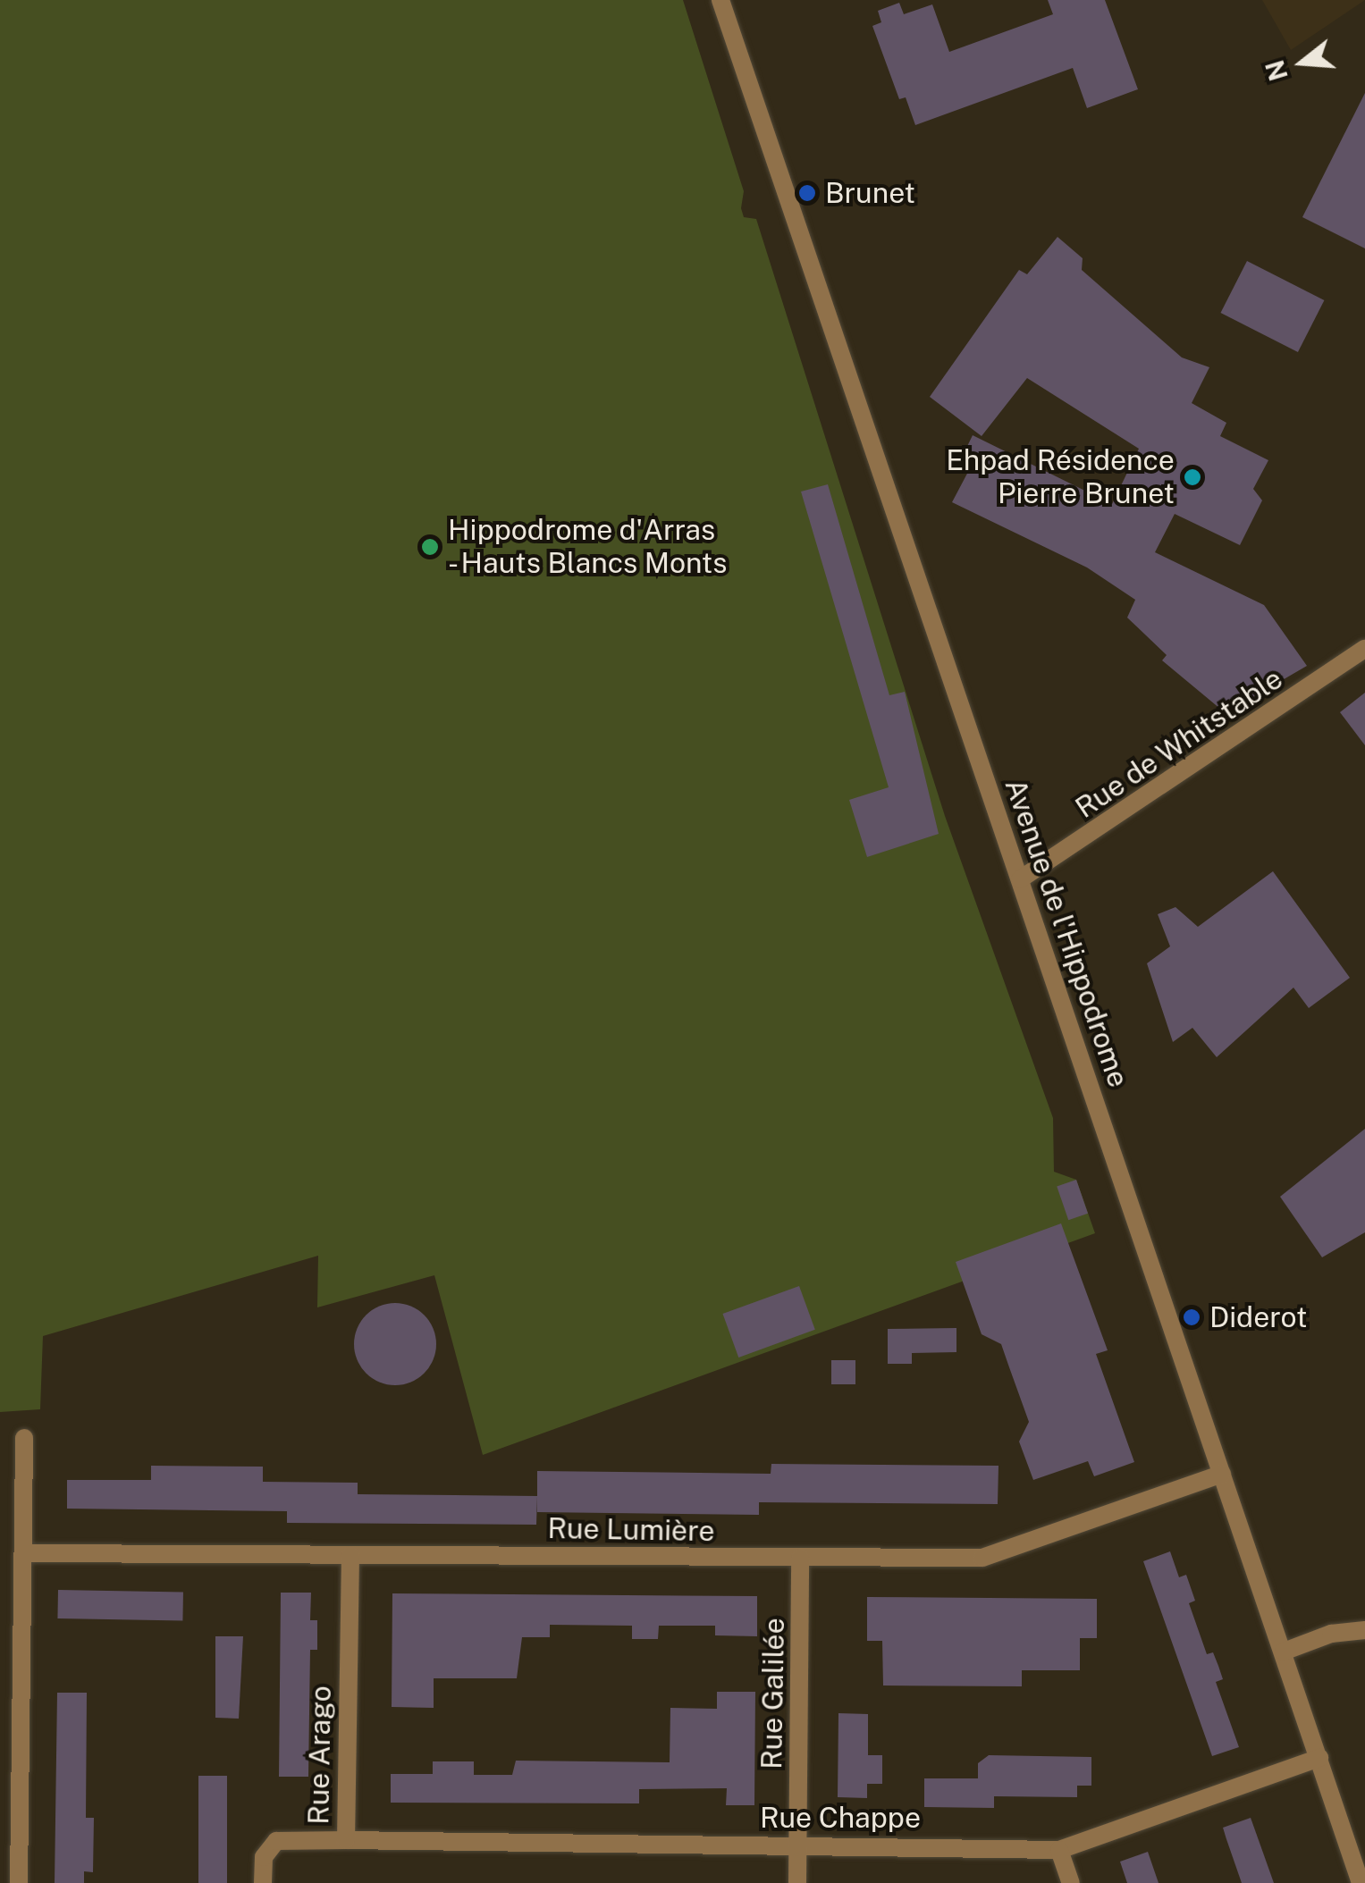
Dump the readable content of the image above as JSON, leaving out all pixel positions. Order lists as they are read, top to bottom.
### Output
{
  "streets": {
    "street": [
      "Rue de Whitstable",
      "Avenue de l'Hippodrome",
      "Rue Lumière",
      "Rue Galilée",
      "Rue Arago",
      "Rue Chappe"
    ]
  },
  "crossings": [
    ["Rue de Whitstable", "Avenue de l'Hippodrome"],
    ["Avenue de l'Hippodrome", "Rue Lumière"],
    ["Avenue de l'Hippodrome", "Rue Chappe"],
    ["Rue Lumière", "Rue Galilée"],
    ["Rue Lumière", "Rue Arago"],
    ["Rue Galilée", "Rue Chappe"],
    ["Rue Arago", "Rue Chappe"]
  ],
  "places": [
    "Brunet",
    "Ehpad Résidence Pierre Brunet",
    "Hippodrome d'Arras - Hauts Blancs Monts",
    "Diderot"
  ],
  "north": "left"
}
